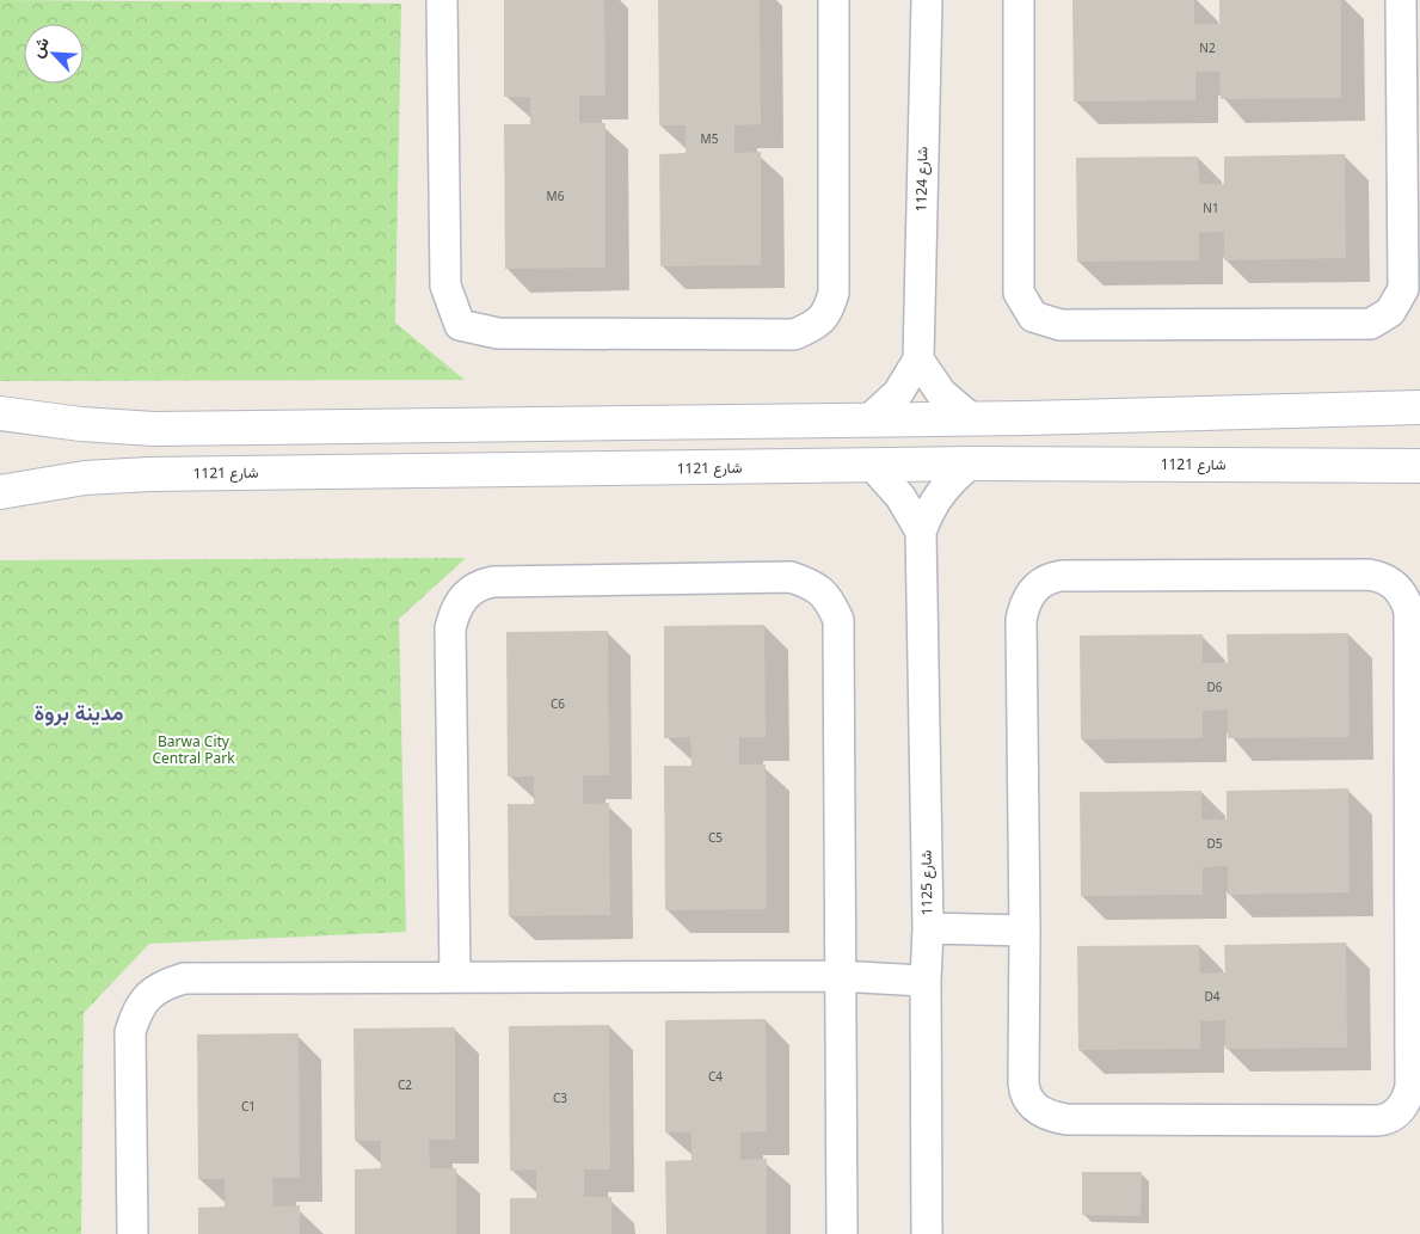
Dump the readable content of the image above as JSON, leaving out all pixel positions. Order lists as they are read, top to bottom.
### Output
{
  "streets": {
    "street": ["شارع 1124", "شارع 1121", "شارع 1125"]
  },
  "crossings": [
    ["شارع 1121", "شارع 1125"]
  ],
  "districts": ["مدينة بروة"],
  "parks": ["Barwa City Central Park"],
  "house_numbers": [
    "N2",
    "M5",
    "M6",
    "N1",
    "D6",
    "C6",
    "C5",
    "D5",
    "D4",
    "C4",
    "C2",
    "C3",
    "C1"
  ],
  "north": "top left"
}
